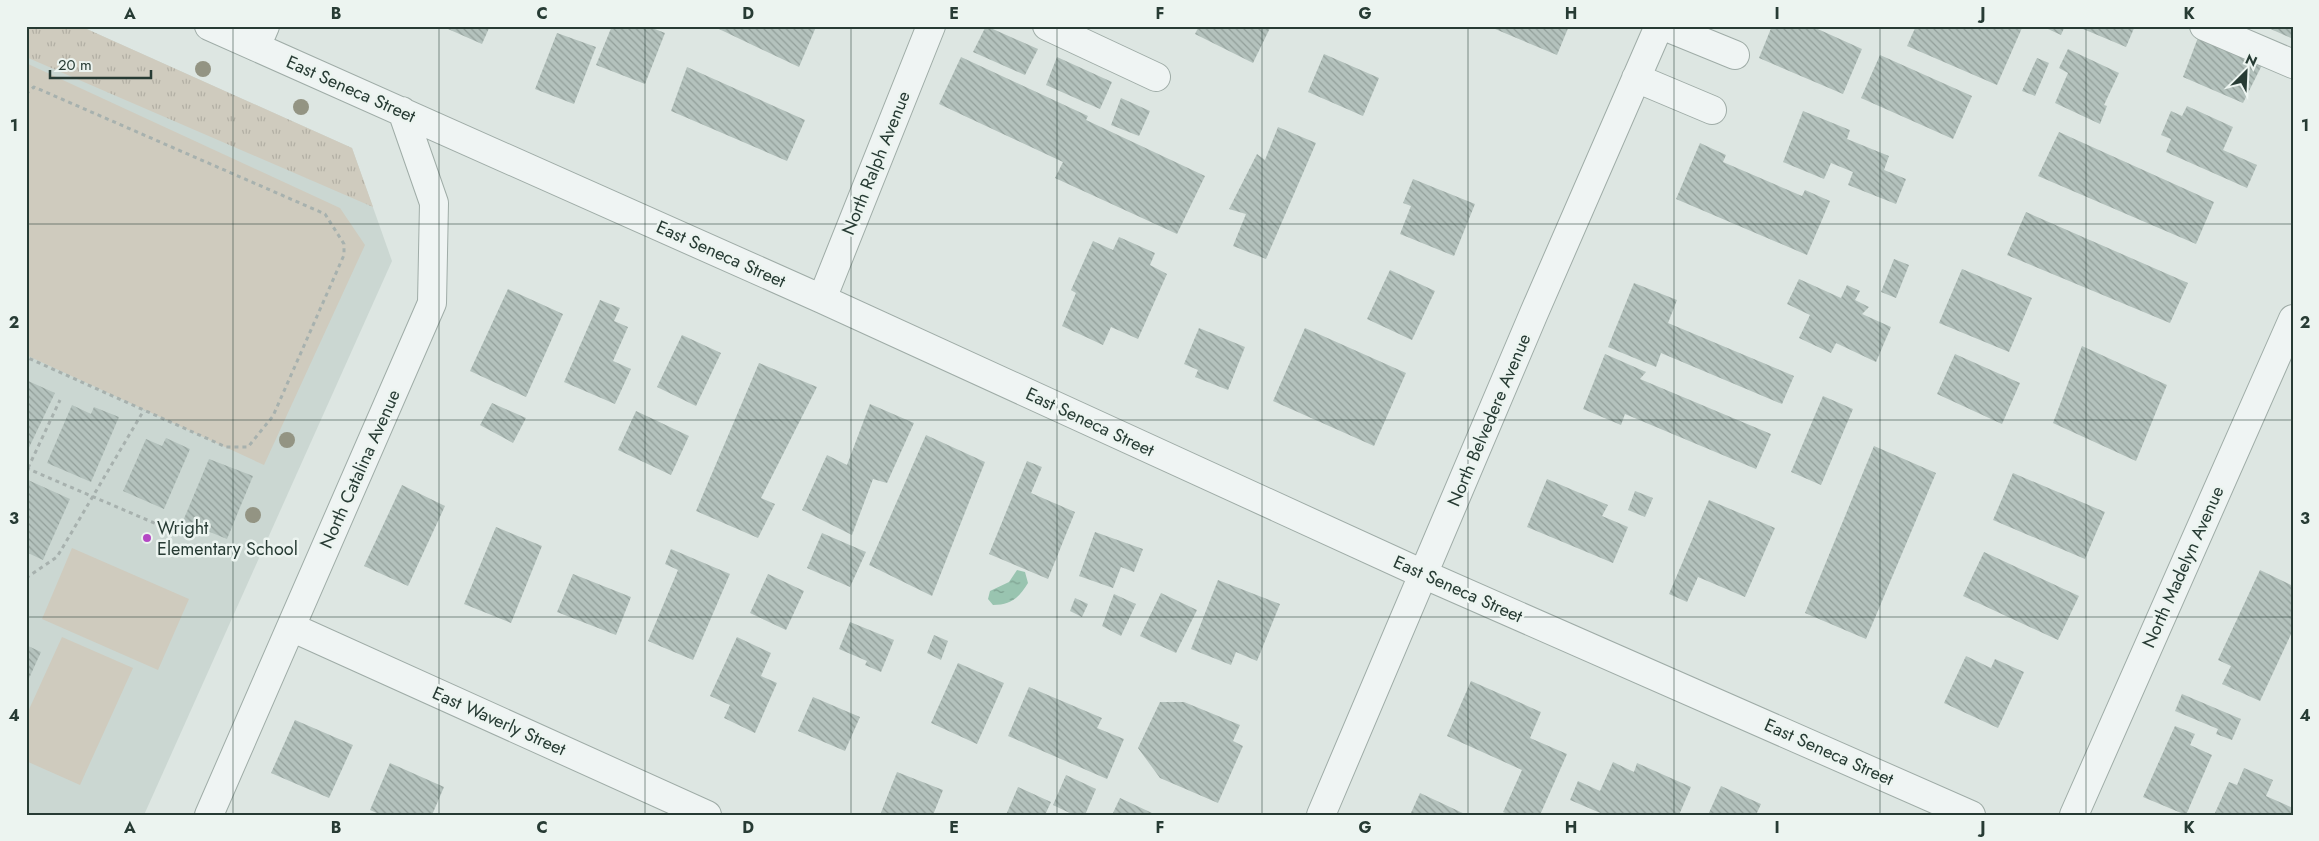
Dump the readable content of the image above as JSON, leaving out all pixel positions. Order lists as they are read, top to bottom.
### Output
{
  "streets": {
    "street": [
      "East Seneca Street",
      "North Ralph Avenue",
      "North Belvedere Avenue",
      "North Catalina Avenue",
      "North Madelyn Avenue",
      "East Waverly Street"
    ]
  },
  "crossings": [
    ["East Seneca Street", "North Ralph Avenue"],
    ["East Seneca Street", "North Belvedere Avenue"],
    ["East Seneca Street", "North Catalina Avenue"],
    ["North Catalina Avenue", "East Waverly Street"]
  ],
  "places": ["Wright Elementary School"],
  "scale_bar": "20 m",
  "north": "top right",
  "grid": {
    "columns": [
      "A",
      "B",
      "C",
      "D",
      "E",
      "F",
      "G",
      "H",
      "I",
      "J",
      "K"
    ],
    "rows": [
      "1",
      "2",
      "3",
      "4"
    ]
  }
}
